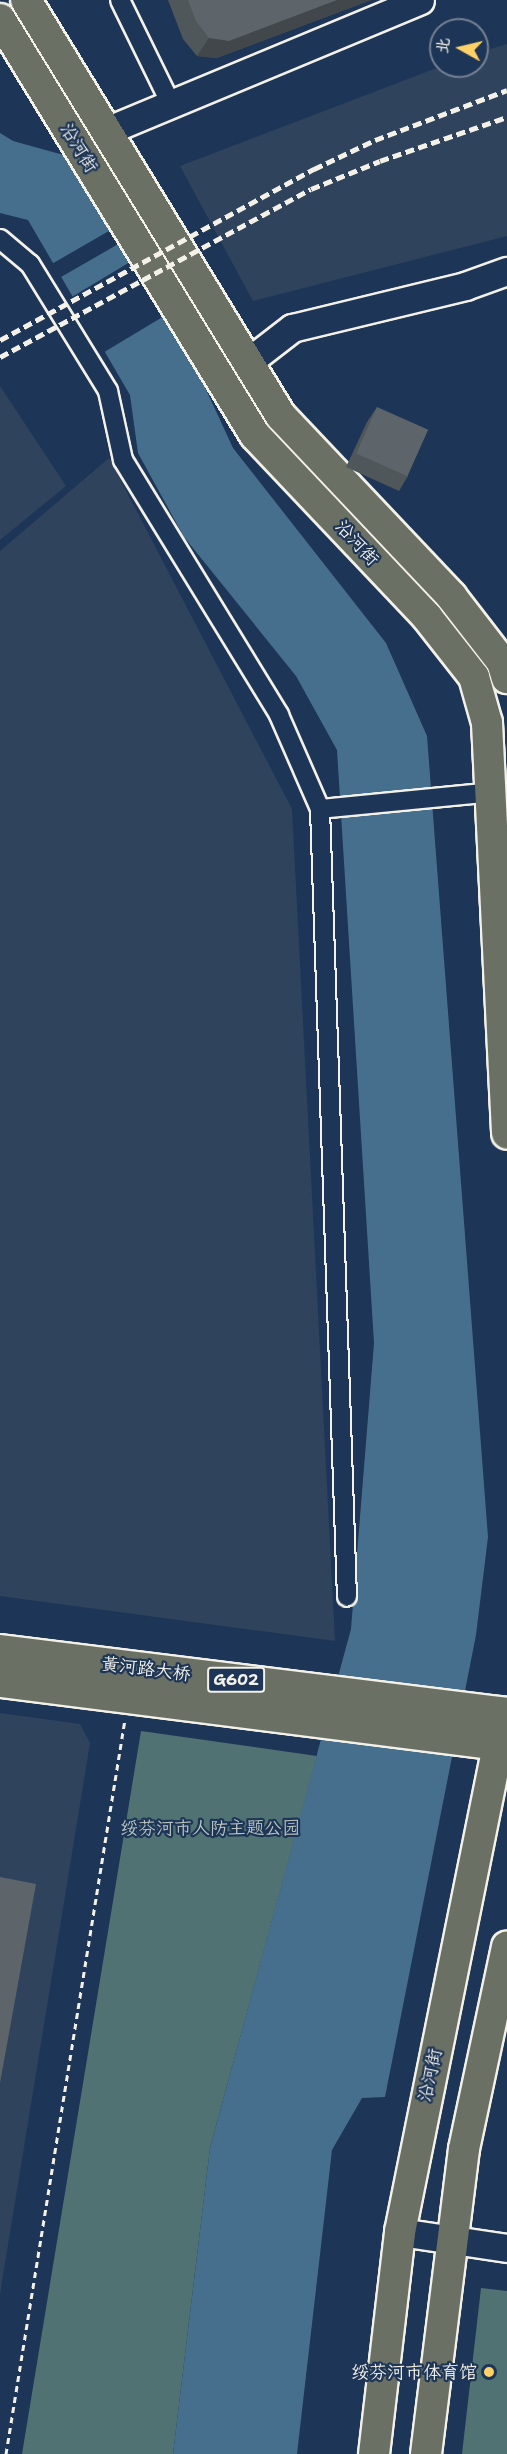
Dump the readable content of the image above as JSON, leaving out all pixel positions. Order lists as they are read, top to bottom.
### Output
{
  "streets": {
    "highway": ["黄河路大桥", "G602"],
    "main road": ["沿河街"]
  },
  "crossings": [
    ["沿河街", "G602"],
    ["黄河路大桥", "G602"]
  ],
  "parks": ["绥芬河市人防主题公园"],
  "places": ["绥芬河市体育馆"],
  "north": "left"
}
